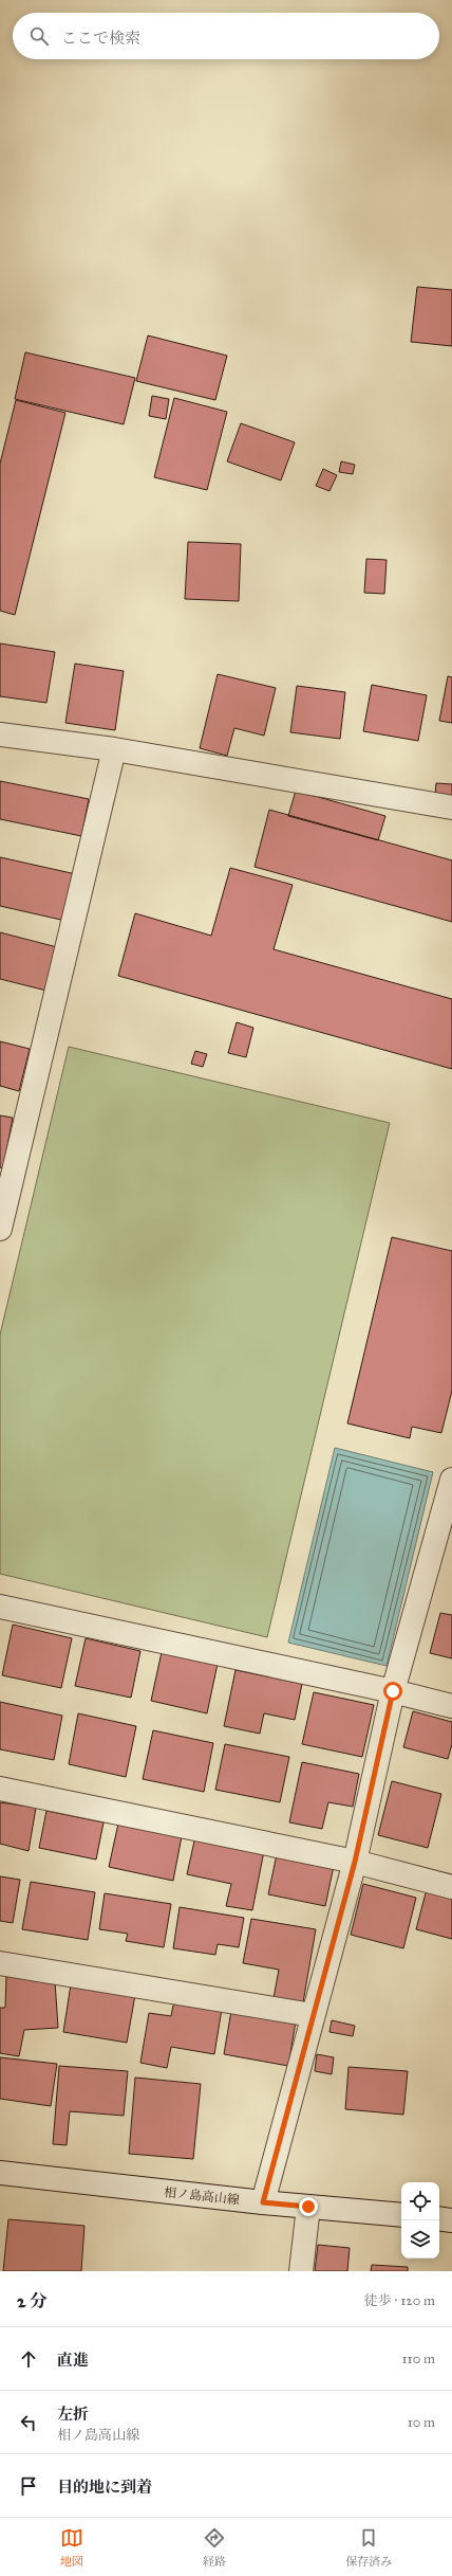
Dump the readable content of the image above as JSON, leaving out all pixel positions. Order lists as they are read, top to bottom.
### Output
{
  "streets": {
    "street": ["相ノ島高山線"]
  },
  "page": {
    "search": "ここで検索",
    "heading": ["2 分", "徒歩 · 120 m"],
    "list": [
      ["直進", "110 m"],
      ["左折", "相ノ島高山線", "10 m"],
      "目的地に到着"
    ],
    "nav": ["地図", "経路", "保存済み"]
  }
}
